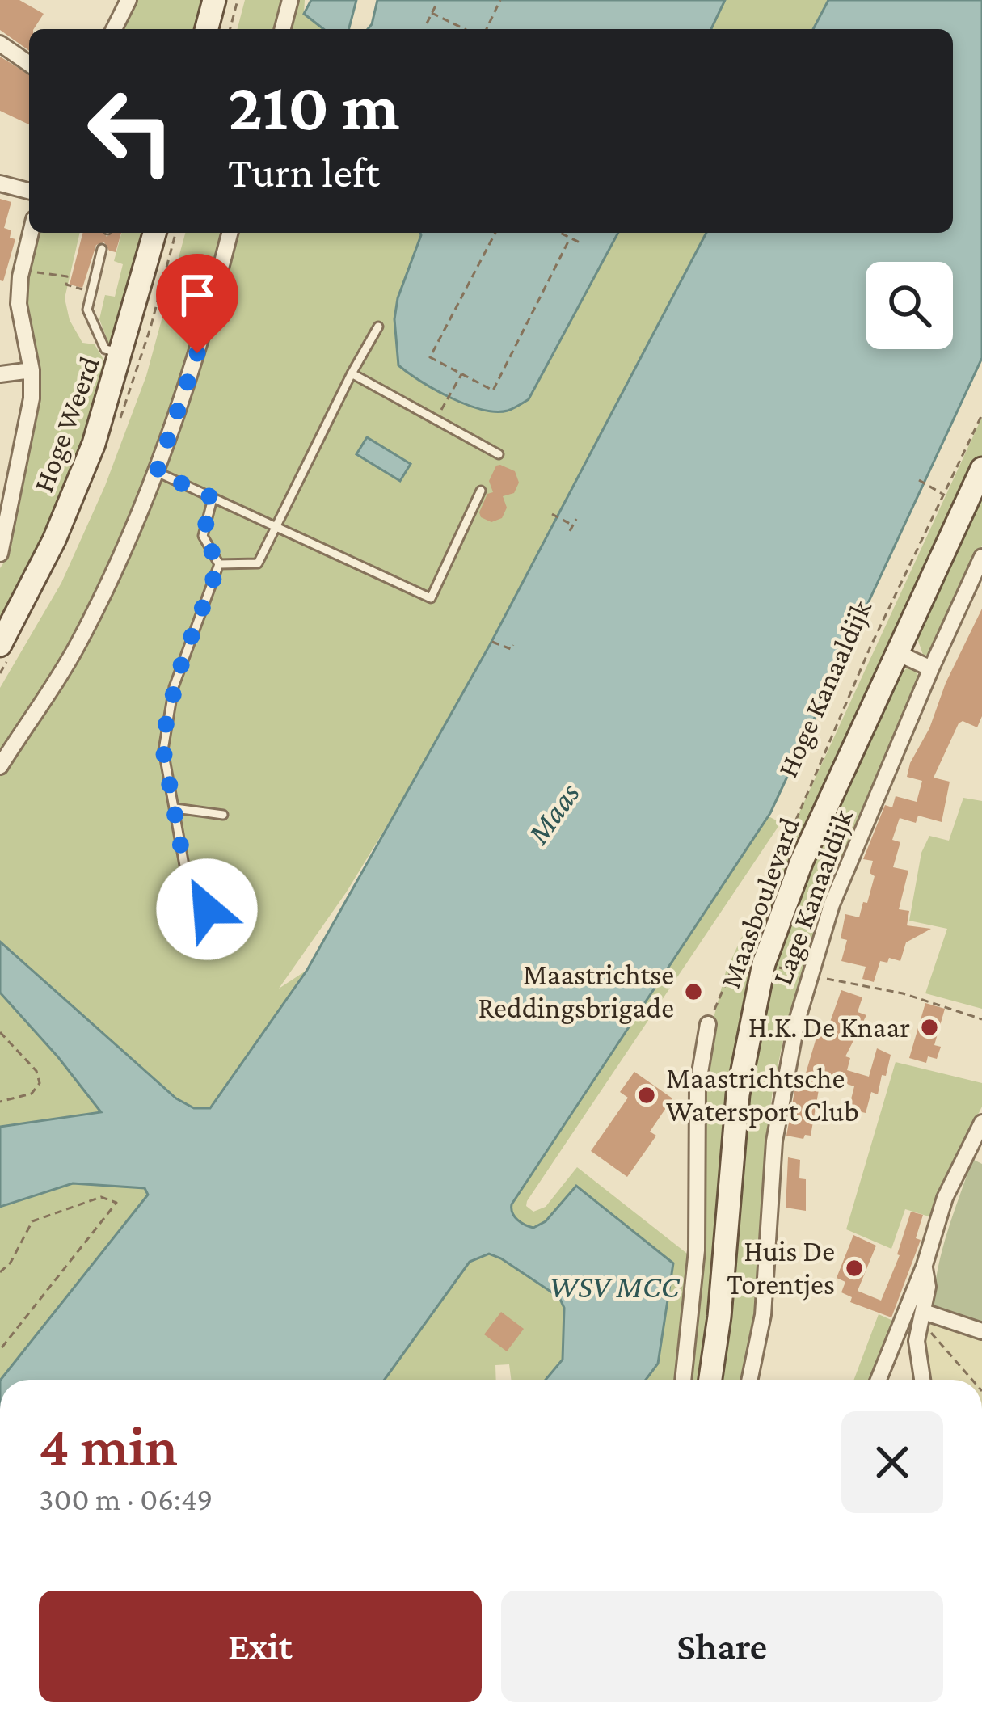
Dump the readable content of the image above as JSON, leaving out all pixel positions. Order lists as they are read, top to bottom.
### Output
{
  "streets": {
    "street": ["Hoge Weerd", "Lage Kanaaldijk", "Maasboulevard"],
    "path": ["Hoge Kanaaldijk"]
  },
  "water": ["Maas", "WSV MCC"],
  "places": [
    "Maastrichtse Reddingsbrigade",
    "H.K. De Knaar",
    "Maastrichtsche Watersport Club",
    "Huis De Torentjes"
  ],
  "page": {
    "turn": ["210 m", "Turn left"],
    "heading": ["4 min", "300 m · 06:49"],
    "buttons": ["Exit", "Share"]
  }
}
